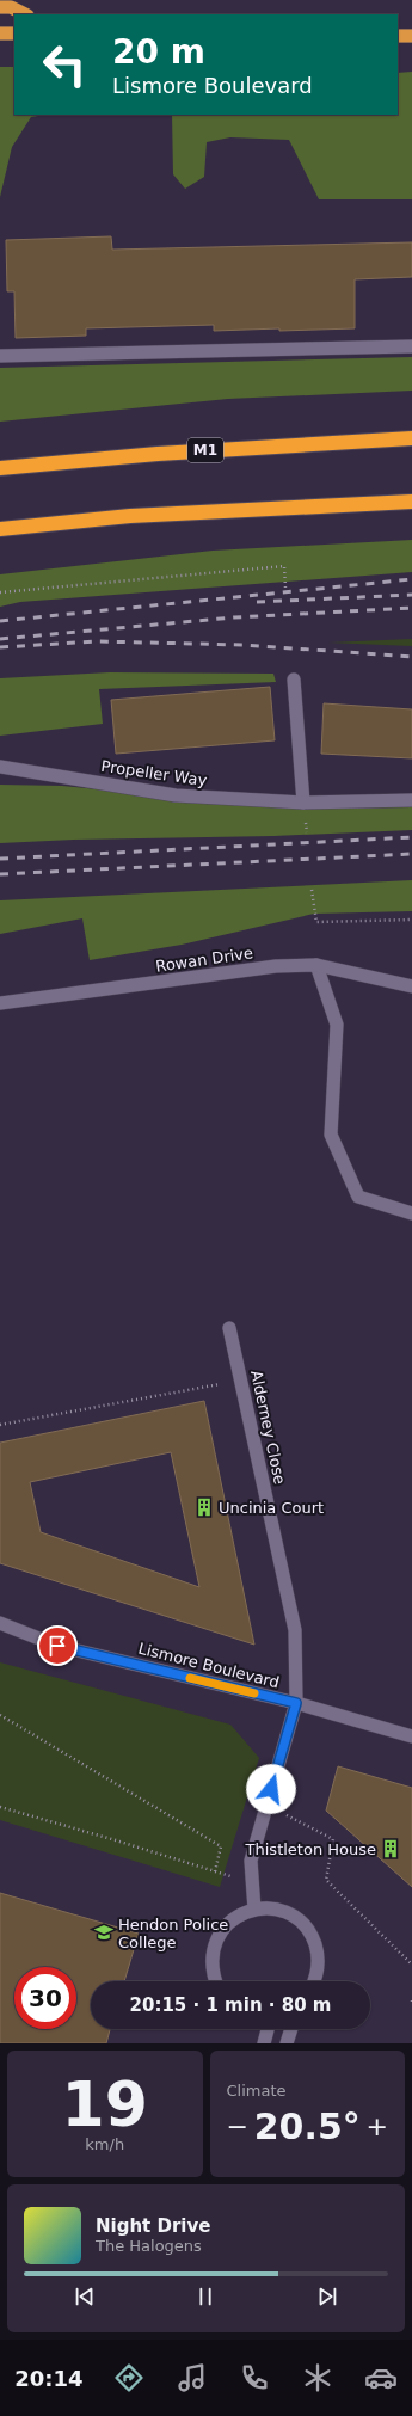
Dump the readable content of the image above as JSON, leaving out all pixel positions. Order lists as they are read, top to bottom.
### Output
{
  "streets": {
    "highway": ["M1"],
    "street": [
      "Propeller Way",
      "Rowan Drive",
      "Alderney Close",
      "Lismore Boulevard"
    ]
  },
  "crossings": [
    ["Alderney Close", "Lismore Boulevard"]
  ],
  "places": {
    "building": ["Uncinia Court", "Thistleton House"],
    "school or university": ["Hendon Police College"]
  },
  "page": {
    "turn": ["20 m", "Lismore Boulevard"],
    "limit": "30",
    "trip": "20:15 · 1 min · 80 m",
    "tile": [
      ["19", "km/h"],
      "Climate"
    ],
    "heat": ["−", "20.5°", "+"],
    "song": ["Night Drive", "The Halogens"],
    "tabs": "20:14"
  }
}
